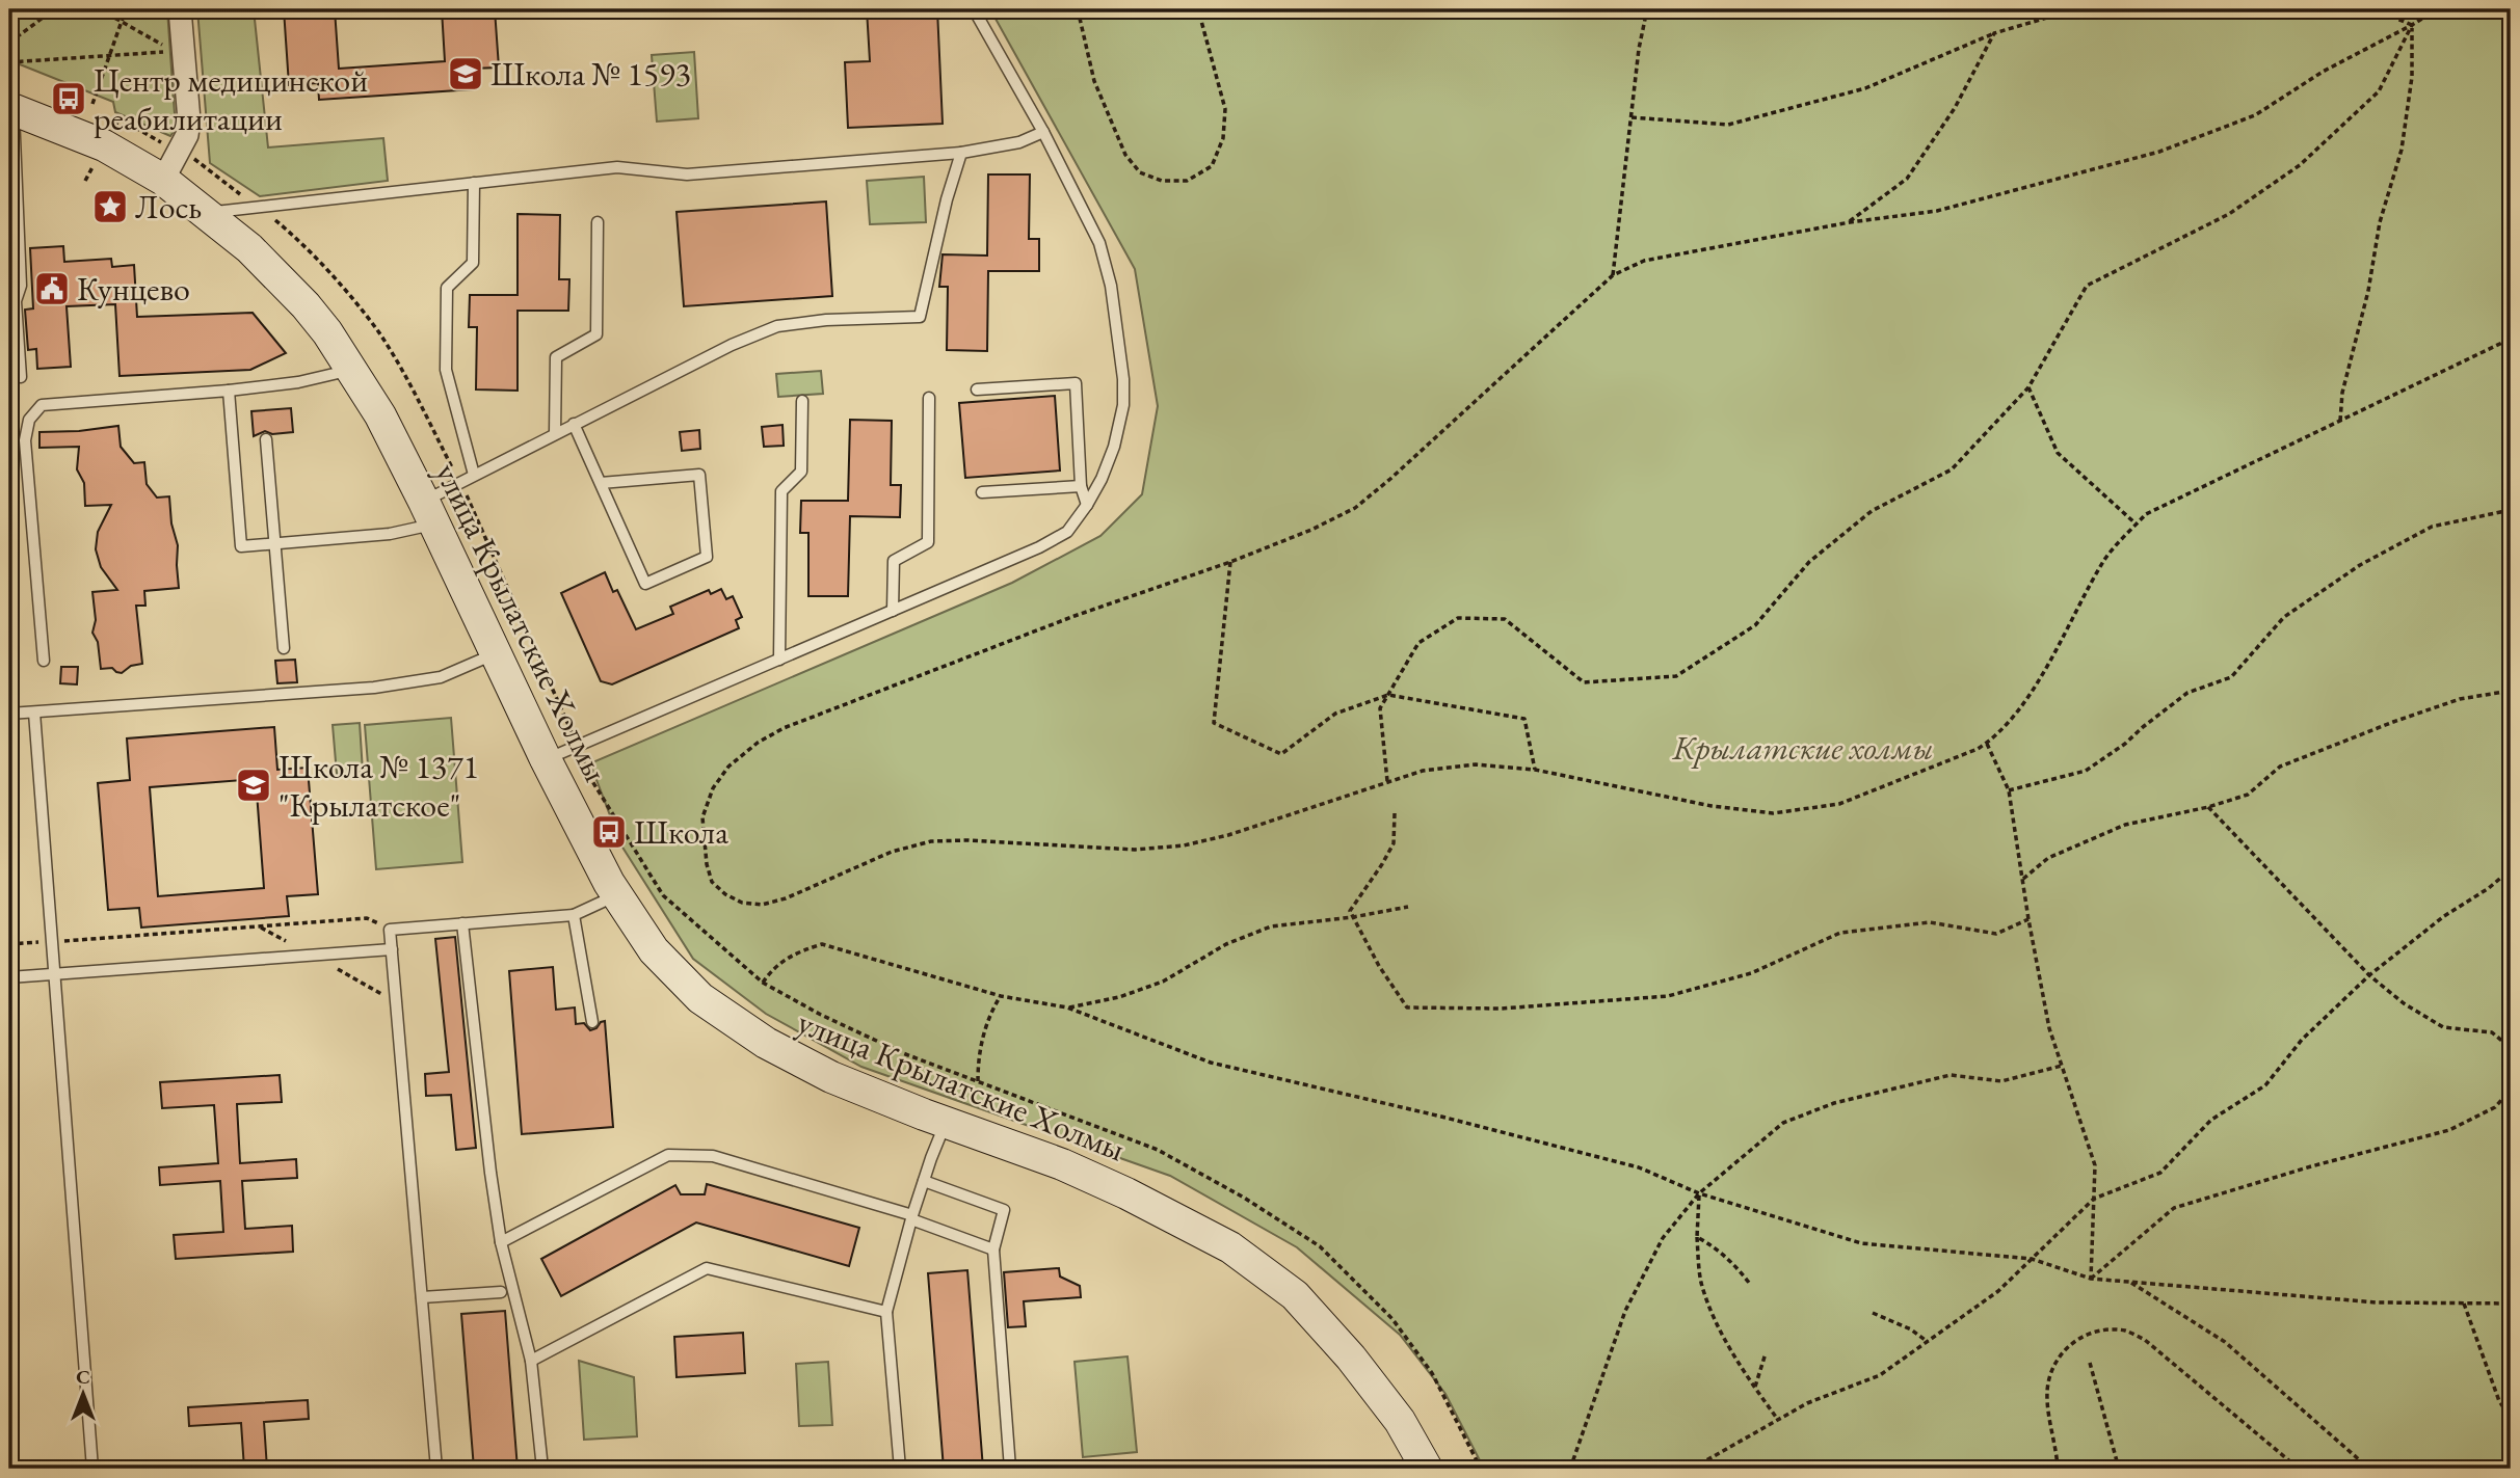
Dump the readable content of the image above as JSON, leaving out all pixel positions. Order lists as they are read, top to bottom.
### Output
{
  "streets": {
    "street": ["улица Крылатские Холмы"]
  },
  "parks": ["Крылатские холмы"],
  "places": {
    "school or university": ["Школа № 1593", "Школа № 1371 \"Крылатское\""],
    "bus stop": ["Центр медицинской реабилитации", "Школа"],
    "place": ["Лось"],
    "public building": ["Кунцево"]
  },
  "north": "top"
}
